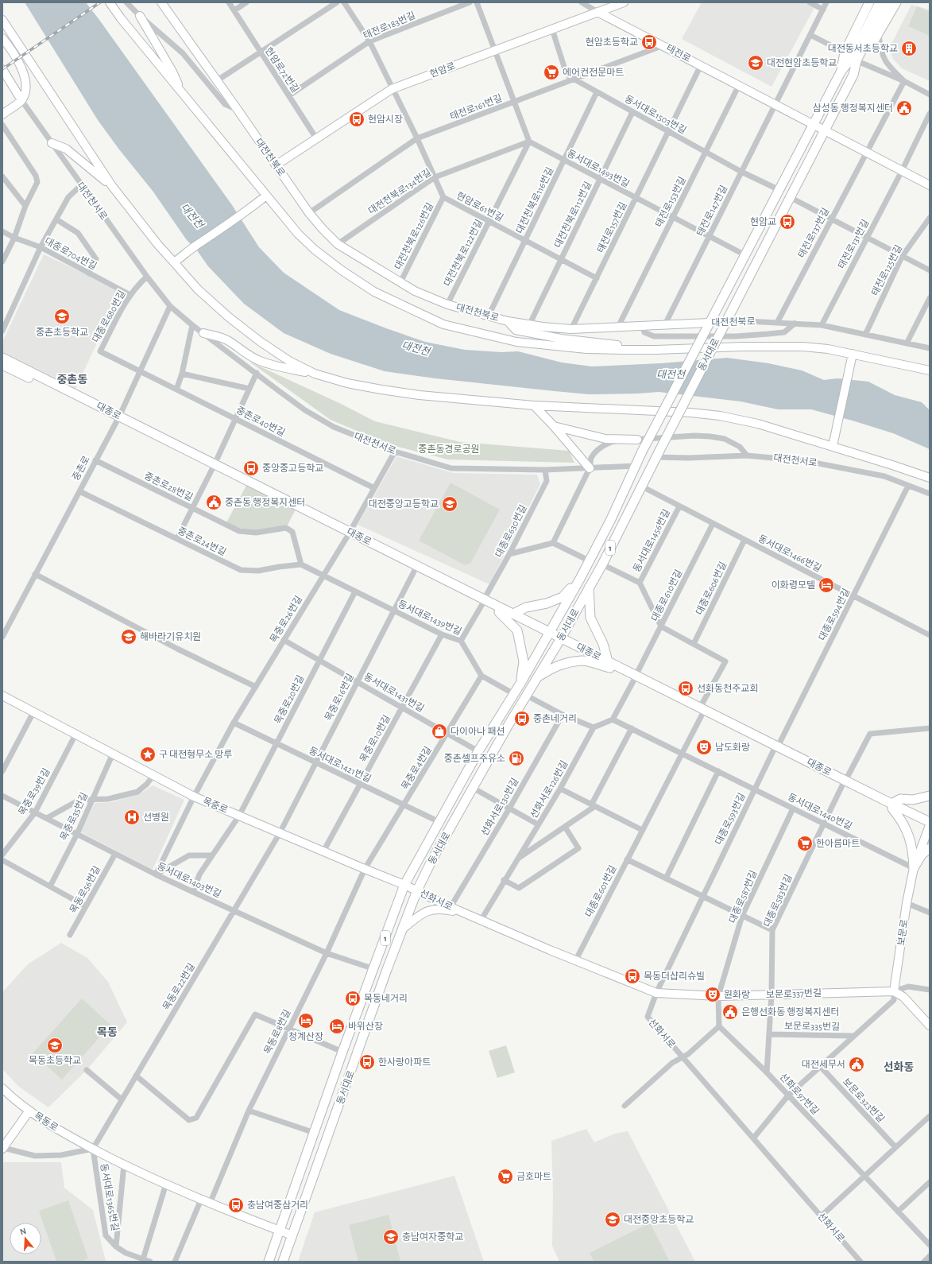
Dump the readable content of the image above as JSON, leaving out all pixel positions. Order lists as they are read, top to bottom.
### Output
{
  "streets": {
    "main road": [
      "태전로",
      "현암로",
      "대전천북로",
      "대전천서로",
      "동서대로",
      "대종로",
      "1",
      "목중로",
      "선화서로",
      "보문로",
      "보문로337번길",
      "목동로"
    ],
    "street": [
      "태전로183번길",
      "현암로72번길",
      "태전로161번길",
      "동서대로1503번길",
      "동서대로1493번길",
      "대전천북로134번길",
      "대전천북로116번길",
      "태전로153번길",
      "현암로61번길",
      "태전로147번길",
      "대전천북로112번길",
      "태전로157번길",
      "태전로137번길",
      "대전천북로126번길",
      "태전로131번길",
      "대전천북로122번길",
      "대종로704번길",
      "태전로125번길",
      "대종로680번길",
      "중촌로40번길",
      "중촌로",
      "중촌로28번길",
      "대종로630번길",
      "동서대로1456번길",
      "중촌로24번길",
      "동서대로1466번길",
      "대종로606번길",
      "대종로610번길",
      "대종로594번길",
      "동서대로1439번길",
      "목중로26번길",
      "동서대로1431번길",
      "목중로16번길",
      "목중로20번길",
      "목중로10번길",
      "동서대로1421번길",
      "목중로4번길",
      "선화서로126번길",
      "목중로39번길",
      "선화서로130번길",
      "동서대로1440번길",
      "목중로35번길",
      "대종로593번길",
      "동서대로1403번길",
      "목동로56번길",
      "대종로601번길",
      "대종로587번길",
      "대종로583번길",
      "목동로22번길",
      "보문로335번길",
      "목동로8번길",
      "선화로97번길",
      "보문로323번길",
      "동서대로1365번길"
    ]
  },
  "crossings": [
    ["태전로183번길", "현암로72번길"],
    ["태전로183번길", "현암로61번길"],
    ["태전로", "현암로"],
    ["태전로", "태전로161번길"],
    ["태전로", "태전로153번길"],
    ["태전로", "태전로147번길"],
    ["태전로", "태전로157번길"],
    ["태전로", "태전로137번길"],
    ["태전로", "태전로131번길"],
    ["태전로", "동서대로"],
    ["현암로72번길", "현암로"],
    ["현암로", "동서대로1503번길"],
    ["현암로", "대전천북로"],
    ["현암로", "현암로61번길"],
    ["태전로161번길", "동서대로1503번길"],
    ["태전로161번길", "대전천북로"],
    ["태전로161번길", "현암로61번길"],
    ["동서대로1503번길", "대전천북로116번길"],
    ["동서대로1503번길", "태전로153번길"],
    ["동서대로1503번길", "태전로147번길"],
    ["동서대로1503번길", "대전천북로112번길"],
    ["동서대로1503번길", "태전로157번길"],
    ["동서대로1503번길", "동서대로"],
    ["대전천북로", "대전천북로134번길"],
    ["대전천북로", "대전천북로116번길"],
    ["대전천북로", "태전로153번길"],
    ["대전천북로", "태전로147번길"],
    ["대전천북로", "대전천북로112번길"],
    ["대전천북로", "태전로157번길"],
    ["대전천북로", "태전로137번길"],
    ["대전천북로", "대전천북로126번길"],
    ["대전천북로", "태전로131번길"],
    ["대전천북로", "대전천북로122번길"],
    ["대전천북로", "태전로125번길"],
    ["대전천북로", "동서대로"],
    ["동서대로1493번길", "대전천북로134번길"],
    ["동서대로1493번길", "대전천북로116번길"],
    ["동서대로1493번길", "태전로153번길"],
    ["동서대로1493번길", "태전로147번길"],
    ["동서대로1493번길", "대전천북로112번길"],
    ["동서대로1493번길", "태전로157번길"],
    ["동서대로1493번길", "대전천북로122번길"],
    ["동서대로1493번길", "동서대로"],
    ["대전천북로134번길", "현암로61번길"],
    ["대전천북로134번길", "대전천북로122번길"],
    ["대전천북로116번길", "현암로61번길"],
    ["대전천서로", "대종로680번길"],
    ["대전천서로", "동서대로"],
    ["대전천서로", "중촌로"],
    ["대전천서로", "대종로630번길"],
    ["대전천서로", "대종로594번길"],
    ["대전천서로", "목중로26번길"],
    ["현암로61번길", "대전천북로112번길"],
    ["현암로61번길", "태전로157번길"],
    ["현암로61번길", "대전천북로126번길"],
    ["현암로61번길", "대전천북로122번길"],
    ["대종로704번길", "대종로680번길"],
    ["대종로680번길", "중촌로40번길"],
    ["동서대로", "대종로"],
    ["동서대로", "동서대로1456번길"],
    ["동서대로", "동서대로1466번길"],
    ["동서대로", "동서대로1439번길"],
    ["동서대로", "동서대로1431번길"],
    ["동서대로", "동서대로1421번길"],
    ["동서대로", "목중로"],
    ["동서대로", "동서대로1403번길"],
    ["동서대로", "선화서로"],
    ["동서대로", "목동로"],
    ["대종로", "중촌로"],
    ["대종로", "대종로630번길"],
    ["대종로", "대종로610번길"],
    ["대종로", "대종로594번길"],
    ["대종로", "목중로26번길"],
    ["대종로", "목중로16번길"],
    ["대종로", "대종로593번길"],
    ["대종로", "대종로601번길"],
    ["대종로", "대종로583번길"],
    ["대종로", "보문로"],
    ["중촌로40번길", "중촌로"],
    ["중촌로40번길", "목중로26번길"],
    ["중촌로", "중촌로28번길"],
    ["중촌로", "중촌로24번길"],
    ["중촌로28번길", "중촌로24번길"],
    ["동서대로1456번길", "동서대로1466번길"],
    ["동서대로1456번길", "대종로610번길"],
    ["동서대로1466번길", "대종로606번길"],
    ["동서대로1466번길", "대종로610번길"],
    ["동서대로1466번길", "대종로594번길"],
    ["대종로606번길", "대종로601번길"],
    ["대종로610번길", "동서대로1440번길"],
    ["대종로594번길", "대종로593번길"],
    ["동서대로1439번길", "목중로26번길"],
    ["동서대로1439번길", "목중로16번길"],
    ["동서대로1439번길", "목중로20번길"],
    ["동서대로1439번길", "목중로10번길"],
    ["동서대로1439번길", "목중로4번길"],
    ["목중로26번길", "동서대로1431번길"],
    ["목중로26번길", "동서대로1421번길"],
    ["목중로26번길", "목중로"],
    ["목중로26번길", "동서대로1403번길"],
    ["동서대로1431번길", "목중로16번길"],
    ["동서대로1431번길", "목중로20번길"],
    ["동서대로1431번길", "목중로10번길"],
    ["동서대로1431번길", "목중로4번길"],
    ["목중로16번길", "동서대로1421번길"],
    ["목중로16번길", "목중로"],
    ["목중로16번길", "목동로22번길"],
    ["목중로20번길", "동서대로1421번길"],
    ["목중로20번길", "목중로"],
    ["목중로20번길", "동서대로1403번길"],
    ["목중로10번길", "동서대로1421번길"],
    ["목중로10번길", "목중로"],
    ["동서대로1421번길", "목중로4번길"],
    ["목중로4번길", "목중로"],
    ["목중로4번길", "목동로8번길"],
    ["선화서로126번길", "선화서로"],
    ["목중로39번길", "목중로"],
    ["목중로39번길", "동서대로1403번길"],
    ["목중로", "목중로35번길"],
    ["목중로", "선화서로"],
    ["목중로", "목동로22번길"],
    ["목중로", "목동로8번길"],
    ["선화서로130번길", "선화서로"],
    ["동서대로1440번길", "대종로593번길"],
    ["동서대로1440번길", "대종로601번길"],
    ["동서대로1440번길", "대종로587번길"],
    ["동서대로1440번길", "대종로583번길"],
    ["동서대로1440번길", "보문로"],
    ["목중로35번길", "동서대로1403번길"],
    ["대종로593번길", "선화서로"],
    ["대종로593번길", "보문로337번길"],
    ["동서대로1403번길", "목동로56번길"],
    ["동서대로1403번길", "목동로22번길"],
    ["동서대로1403번길", "목동로8번길"],
    ["대종로601번길", "선화서로"],
    ["대종로587번길", "보문로337번길"],
    ["대종로587번길", "선화로97번길"],
    ["선화서로", "보문로337번길"],
    ["선화서로", "보문로335번길"],
    ["대종로583번길", "보문로337번길"],
    ["대종로583번길", "보문로335번길"],
    ["대종로583번길", "선화로97번길"],
    ["보문로", "보문로337번길"],
    ["보문로", "보문로335번길"],
    ["목동로22번길", "목동로"],
    ["목동로22번길", "동서대로1365번길"],
    ["보문로337번길", "보문로335번길"],
    ["보문로335번길", "선화로97번길"],
    ["보문로335번길", "보문로323번길"],
    ["목동로8번길", "목동로"],
    ["목동로", "동서대로1365번길"]
  ],
  "districts": ["중촌동", "목동", "선화동"],
  "water": ["대전천"],
  "parks": ["중촌동경로공원"],
  "places": {
    "bus stop": [
      "현암초등학교",
      "현암시장",
      "현암교",
      "중앙중고등학교",
      "선화동천주교회",
      "중촌네거리",
      "목동더샵리슈빌",
      "목동네거리",
      "한사랑아파트",
      "충남여중삼거리"
    ],
    "building": ["대전동서초등학교"],
    "school or university": [
      "대전현암초등학교",
      "중촌초등학교",
      "대전중앙고등학교",
      "해바라기유치원",
      "목동초등학교",
      "대전중앙초등학교",
      "충남여자중학교"
    ],
    "supermarket": ["에어컨전문마트", "한아름마트", "금호마트"],
    "public building": [
      "삼성동 행정복지센터",
      "중촌동 행정복지센터",
      "은행선화동 행정복지센터",
      "대전세무서"
    ],
    "hotel": ["이화령모텔", "청계산장", "바위산장"],
    "shop": ["다이아나 패션"],
    "theatre": ["남도화랑", "원화랑"],
    "place": ["구 대전형무소 망루"],
    "fuel station": ["중촌셀프주유소"],
    "hospital": ["선병원"]
  },
  "north": "top"
}
